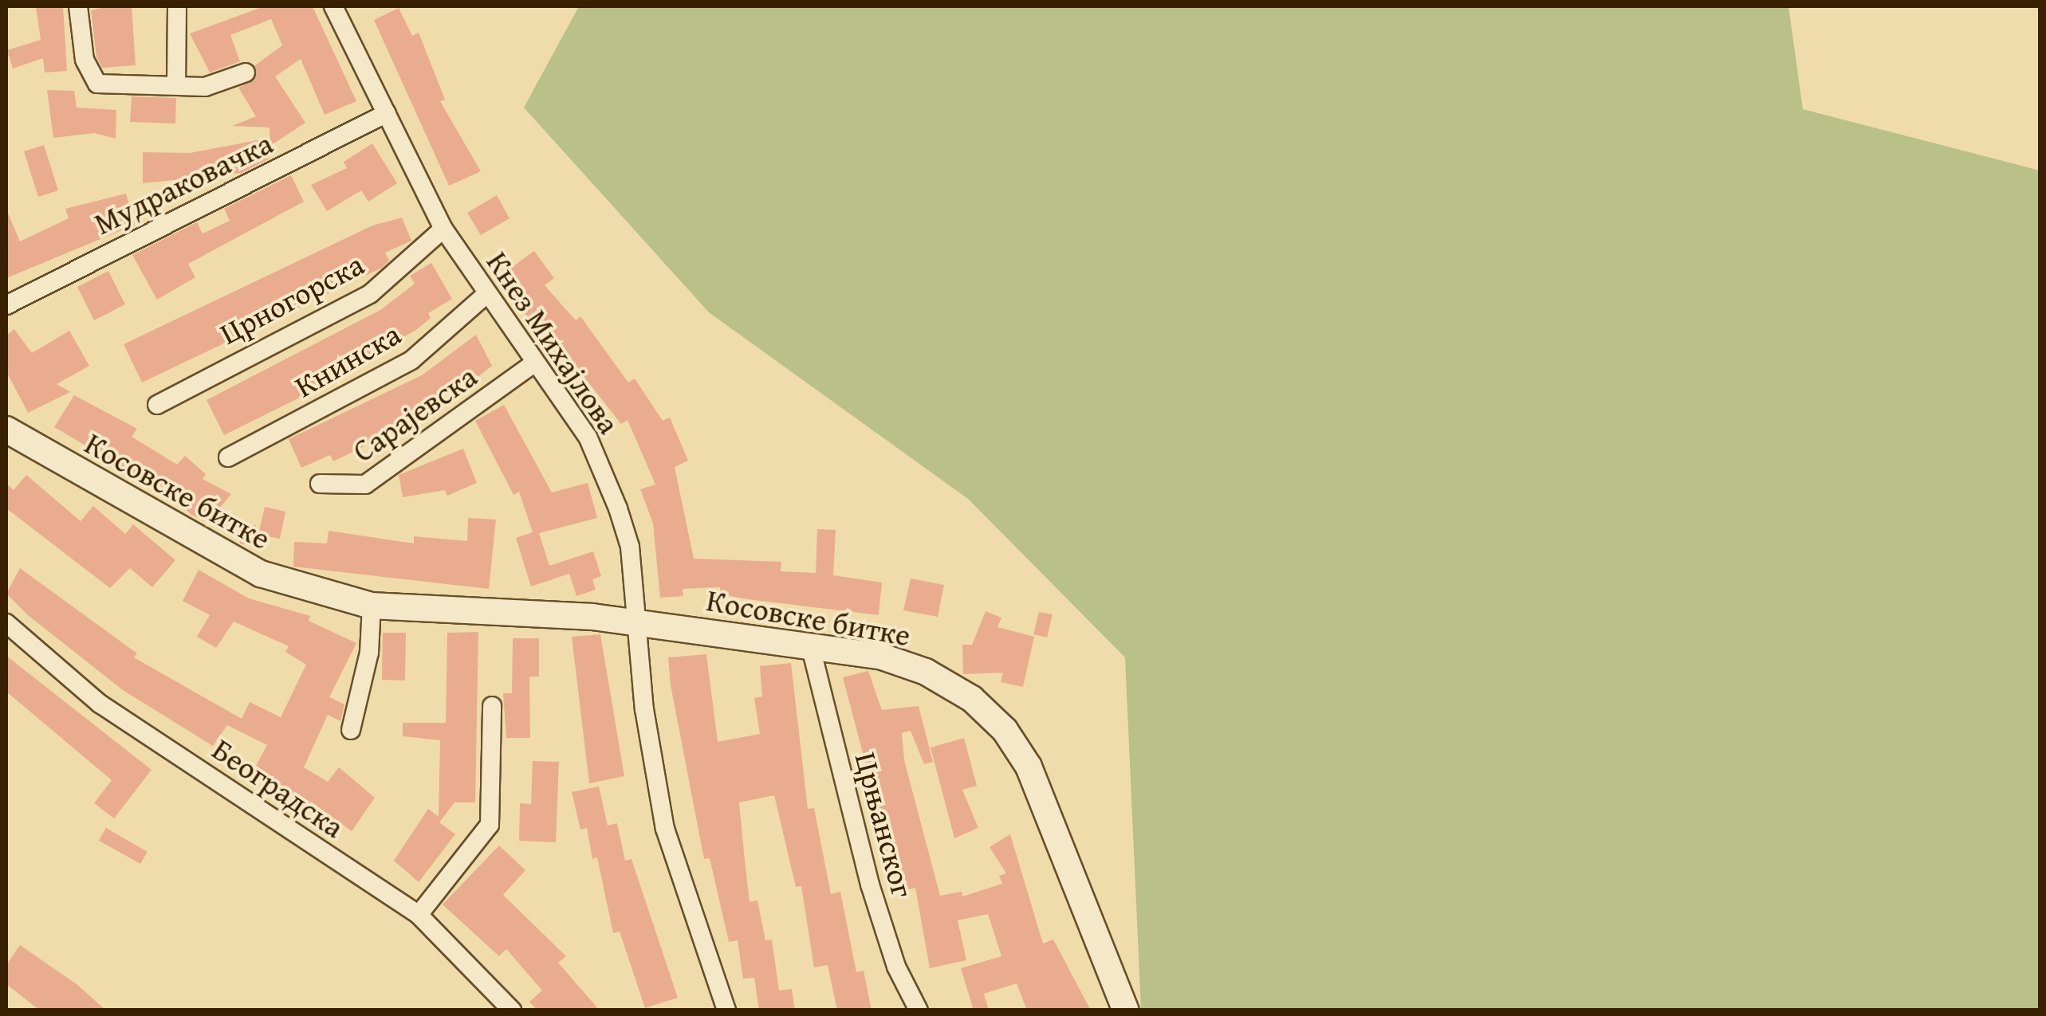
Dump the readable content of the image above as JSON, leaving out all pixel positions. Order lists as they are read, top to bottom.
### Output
{
  "streets": {
    "street": [
      "Мудраковачка",
      "Црногорска",
      "Кнез Михајлова",
      "Книнска",
      "Сарајевска",
      "Косовске битке",
      "Београдска",
      "Црњанског"
    ]
  },
  "crossings": [
    ["Мудраковачка", "Кнез Михајлова"],
    ["Црногорска", "Кнез Михајлова"],
    ["Кнез Михајлова", "Книнска"],
    ["Кнез Михајлова", "Сарајевска"],
    ["Кнез Михајлова", "Косовске битке"],
    ["Косовске битке", "Црњанског"]
  ]
}
